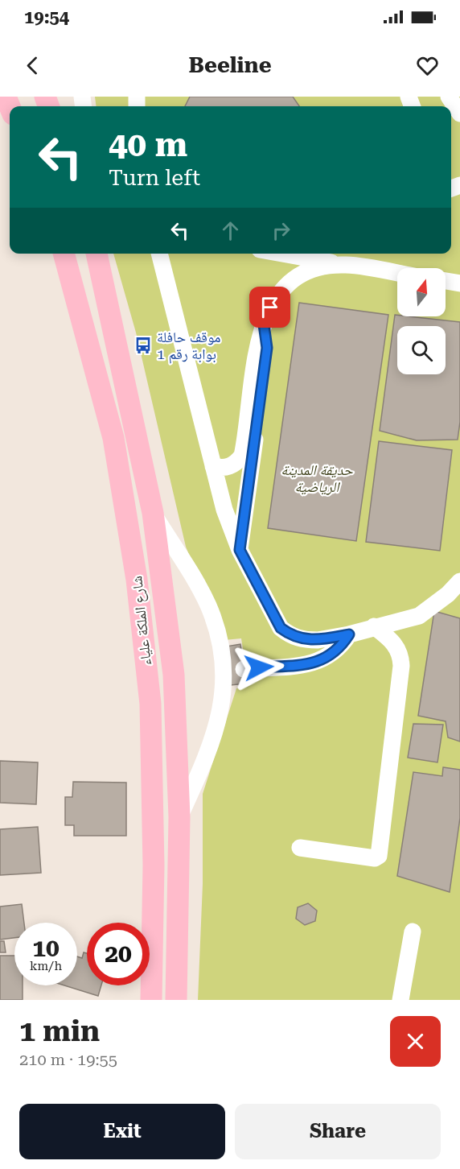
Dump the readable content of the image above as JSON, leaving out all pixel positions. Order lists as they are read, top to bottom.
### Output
{
  "streets": {
    "main road": ["شارع الملكة علياء"]
  },
  "parks": ["حديقة المدينة الرياضية"],
  "places": {
    "bus stop": ["موقف حافلة بوابة رقم 1"]
  },
  "north": "top",
  "page": {
    "status": "19:54",
    "header": "Beeline",
    "turn": ["40 m", "Turn left"],
    "speed": "10 km/h",
    "limit": "20",
    "heading": ["1 min", "210 m · 19:55"],
    "buttons": ["Exit", "Share"]
  }
}
